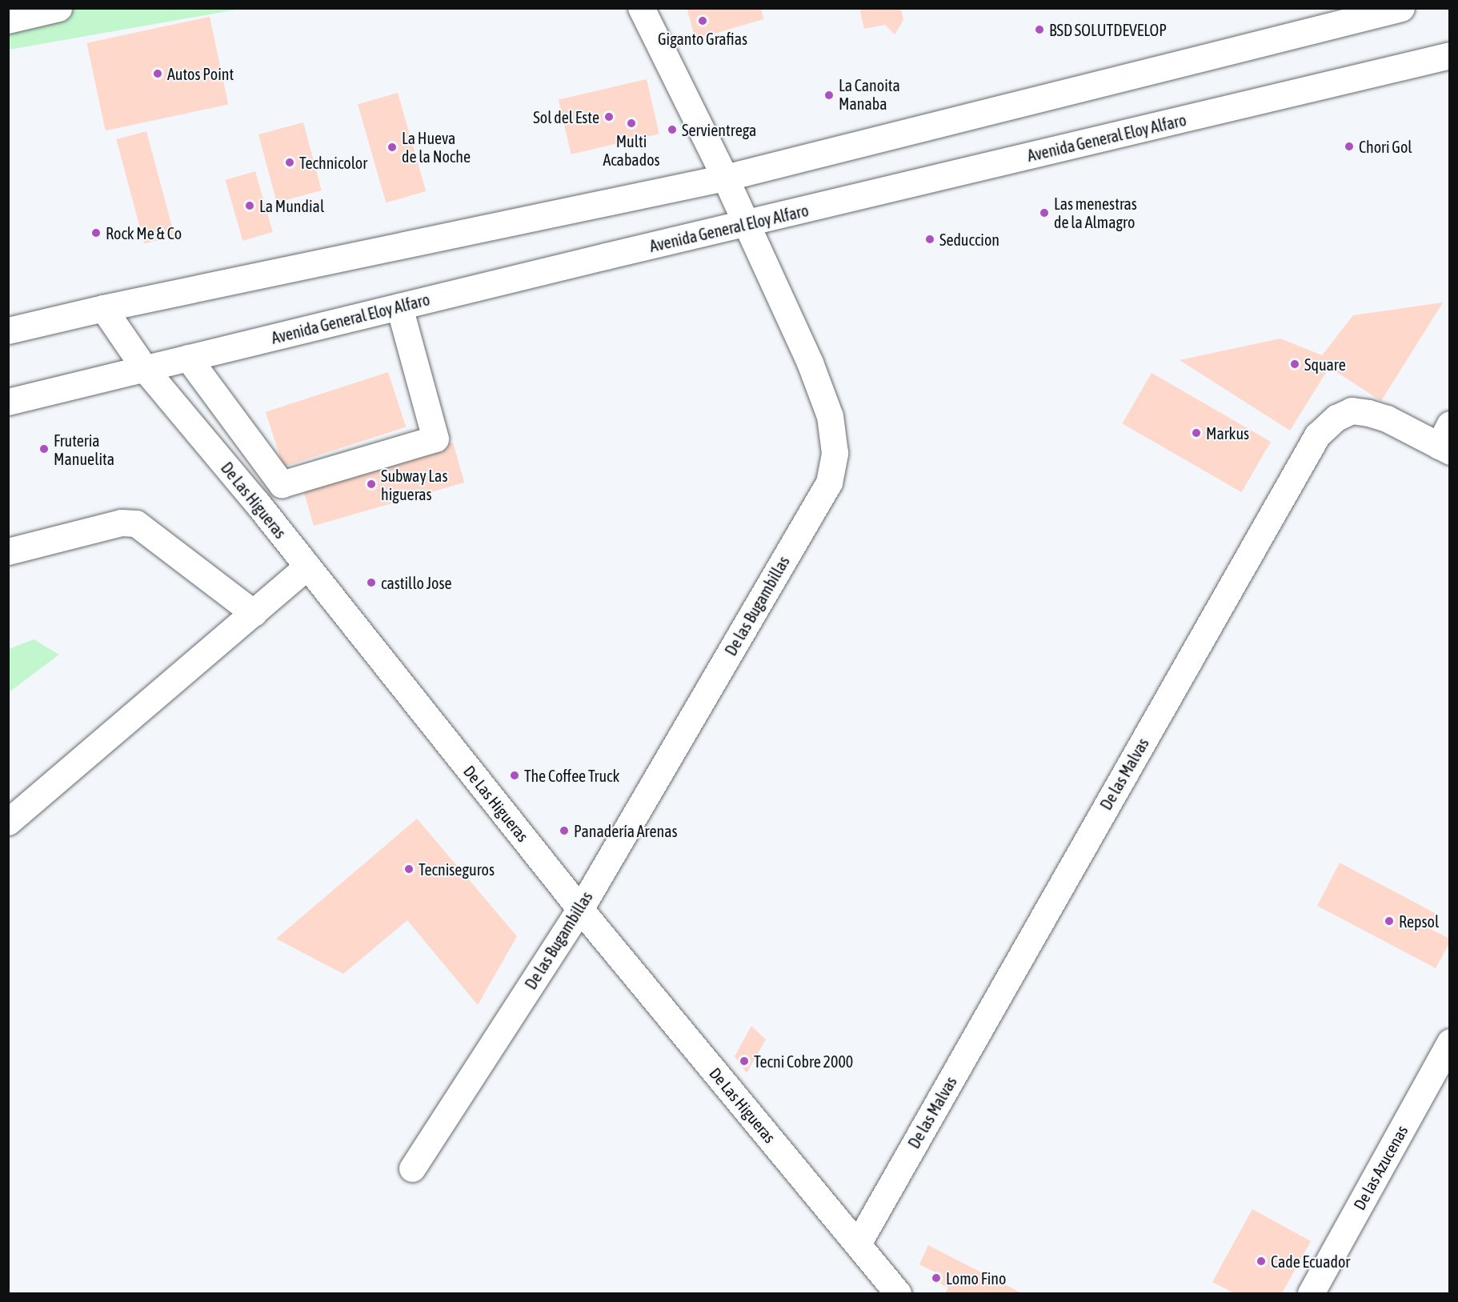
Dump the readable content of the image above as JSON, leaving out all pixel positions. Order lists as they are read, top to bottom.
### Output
{
  "streets": {
    "street": [
      "Avenida General Eloy Alfaro",
      "De Las Higueras",
      "De las Bugambillas",
      "De las Malvas",
      "De las Azucenas"
    ]
  },
  "crossings": [
    ["Avenida General Eloy Alfaro", "De Las Higueras"],
    ["Avenida General Eloy Alfaro", "De las Bugambillas"],
    ["De Las Higueras", "De las Bugambillas"],
    ["De Las Higueras", "De las Malvas"]
  ],
  "places": [
    "Giganto Grafias",
    "BSD SOLUTDEVELOP",
    "Autos Point",
    "La Canoita Manaba",
    "Sol del Este",
    "Multi Acabados",
    "Servientrega",
    "Chori Gol",
    "La Hueva de la Noche",
    "Technicolor",
    "La Mundial",
    "Las menestras de la Almagro",
    "Rock Me & Co",
    "Seduccion",
    "Square",
    "Markus",
    "Fruteria Manuelita",
    "Subway Las higueras",
    "castillo Jose",
    "The Coffee Truck",
    "Panadería Arenas",
    "Tecniseguros",
    "Repsol",
    "Tecni Cobre 2000",
    "Cade Ecuador",
    "Lomo Fino"
  ]
}
